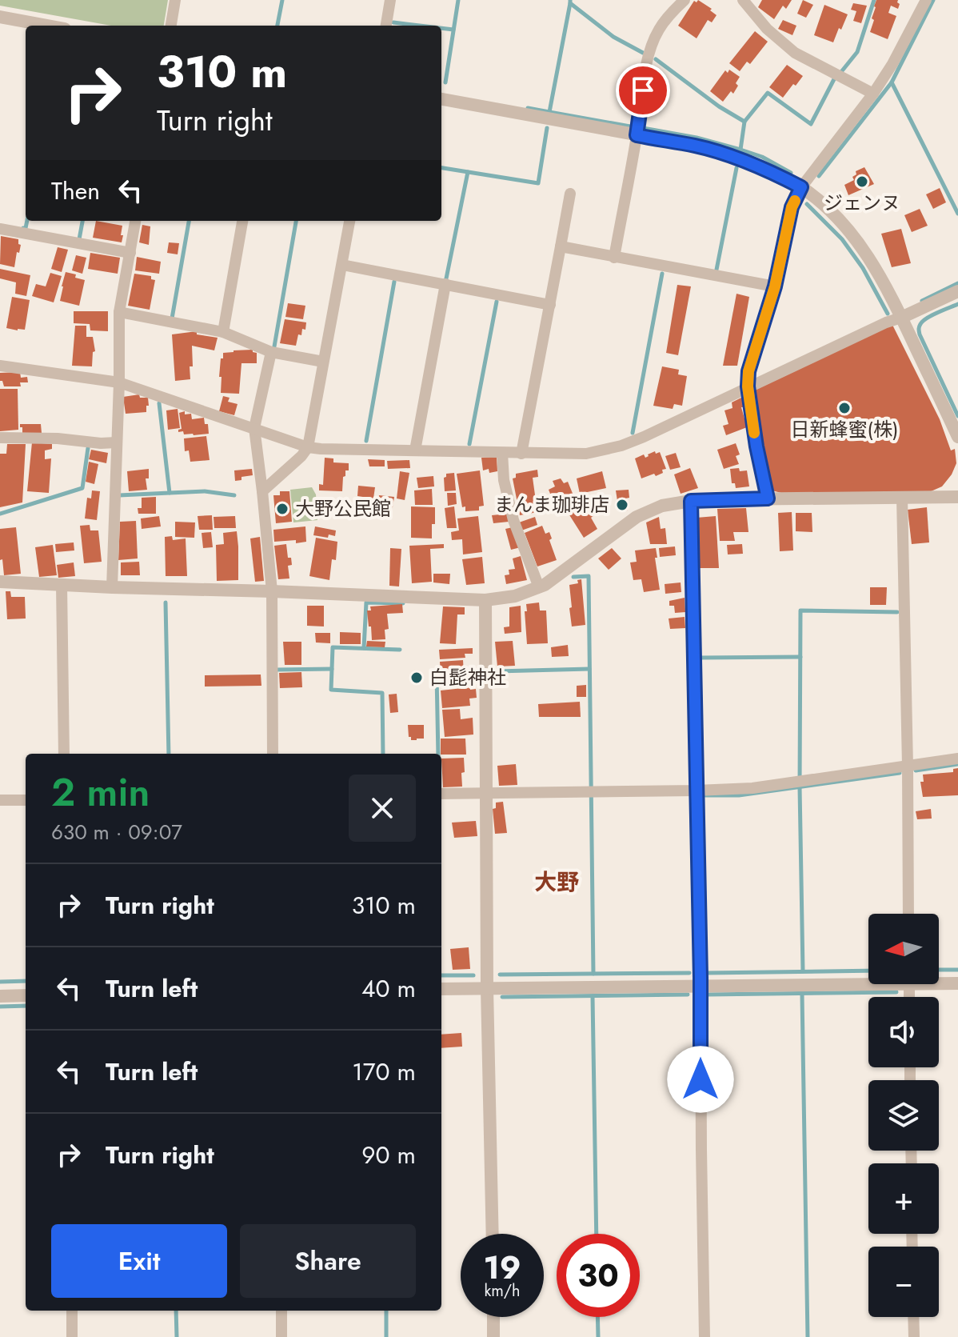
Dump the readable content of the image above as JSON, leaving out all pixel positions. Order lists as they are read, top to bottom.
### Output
{
  "districts": ["大野"],
  "places": [
    "ジェンヌ",
    "日新蜂蜜(株)",
    "まんま珈琲店",
    "大野公民館",
    "白髭神社"
  ],
  "north": "left",
  "page": {
    "turn": ["310 m", "Turn right"],
    "then": "Then",
    "heading": ["2 min", "630 m · 09:07"],
    "list": [
      {
        "name": "Turn right",
        "value": "310 m"
      },
      {
        "name": "Turn left",
        "value": "40 m"
      },
      {
        "name": "Turn left",
        "value": "170 m"
      },
      {
        "name": "Turn right",
        "value": "90 m"
      }
    ],
    "map_buttons": ["+", "−"],
    "buttons": ["Exit", "Share"],
    "speed": "19 km/h",
    "limit": "30"
  }
}
